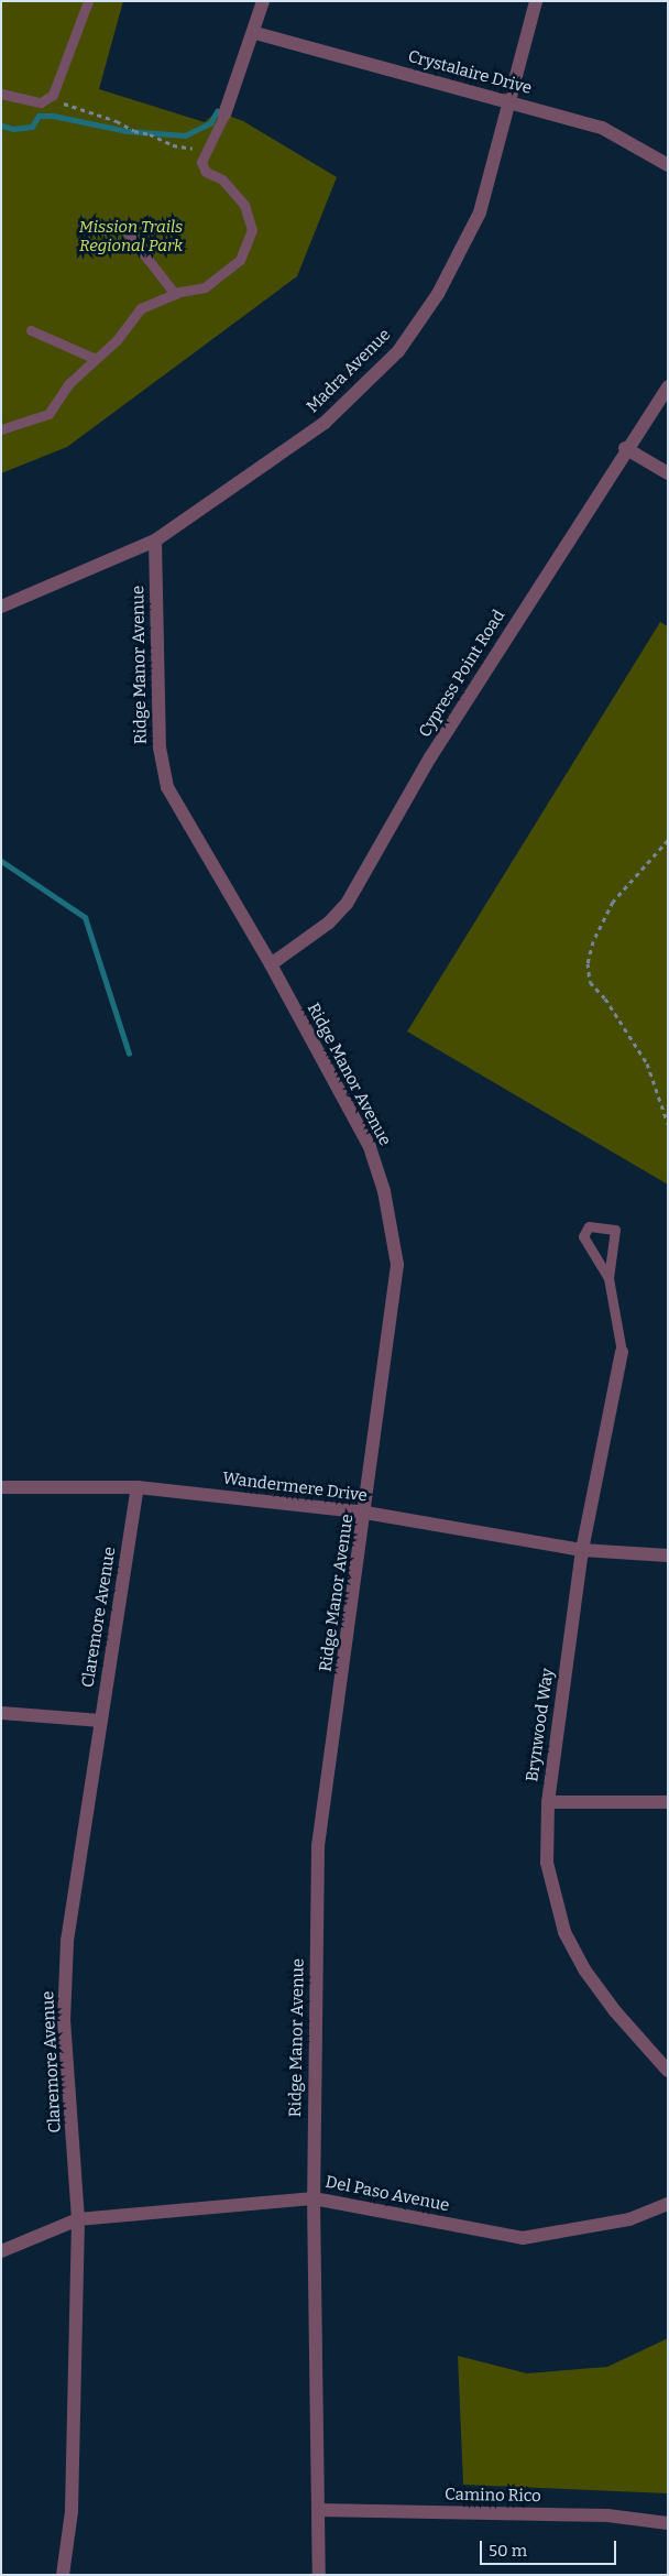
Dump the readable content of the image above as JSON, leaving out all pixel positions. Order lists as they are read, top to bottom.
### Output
{
  "streets": {
    "street": [
      "Crystalaire Drive",
      "Madra Avenue",
      "Ridge Manor Avenue",
      "Cypress Point Road",
      "Wandermere Drive",
      "Claremore Avenue",
      "Brynwood Way",
      "Del Paso Avenue",
      "Camino Rico"
    ]
  },
  "crossings": [
    ["Crystalaire Drive", "Madra Avenue"],
    ["Madra Avenue", "Ridge Manor Avenue"],
    ["Ridge Manor Avenue", "Cypress Point Road"],
    ["Ridge Manor Avenue", "Wandermere Drive"],
    ["Ridge Manor Avenue", "Del Paso Avenue"],
    ["Ridge Manor Avenue", "Camino Rico"],
    ["Wandermere Drive", "Claremore Avenue"],
    ["Wandermere Drive", "Brynwood Way"],
    ["Claremore Avenue", "Del Paso Avenue"]
  ],
  "parks": ["Mission Trails Regional Park"],
  "scale_bar": "50 m"
}
